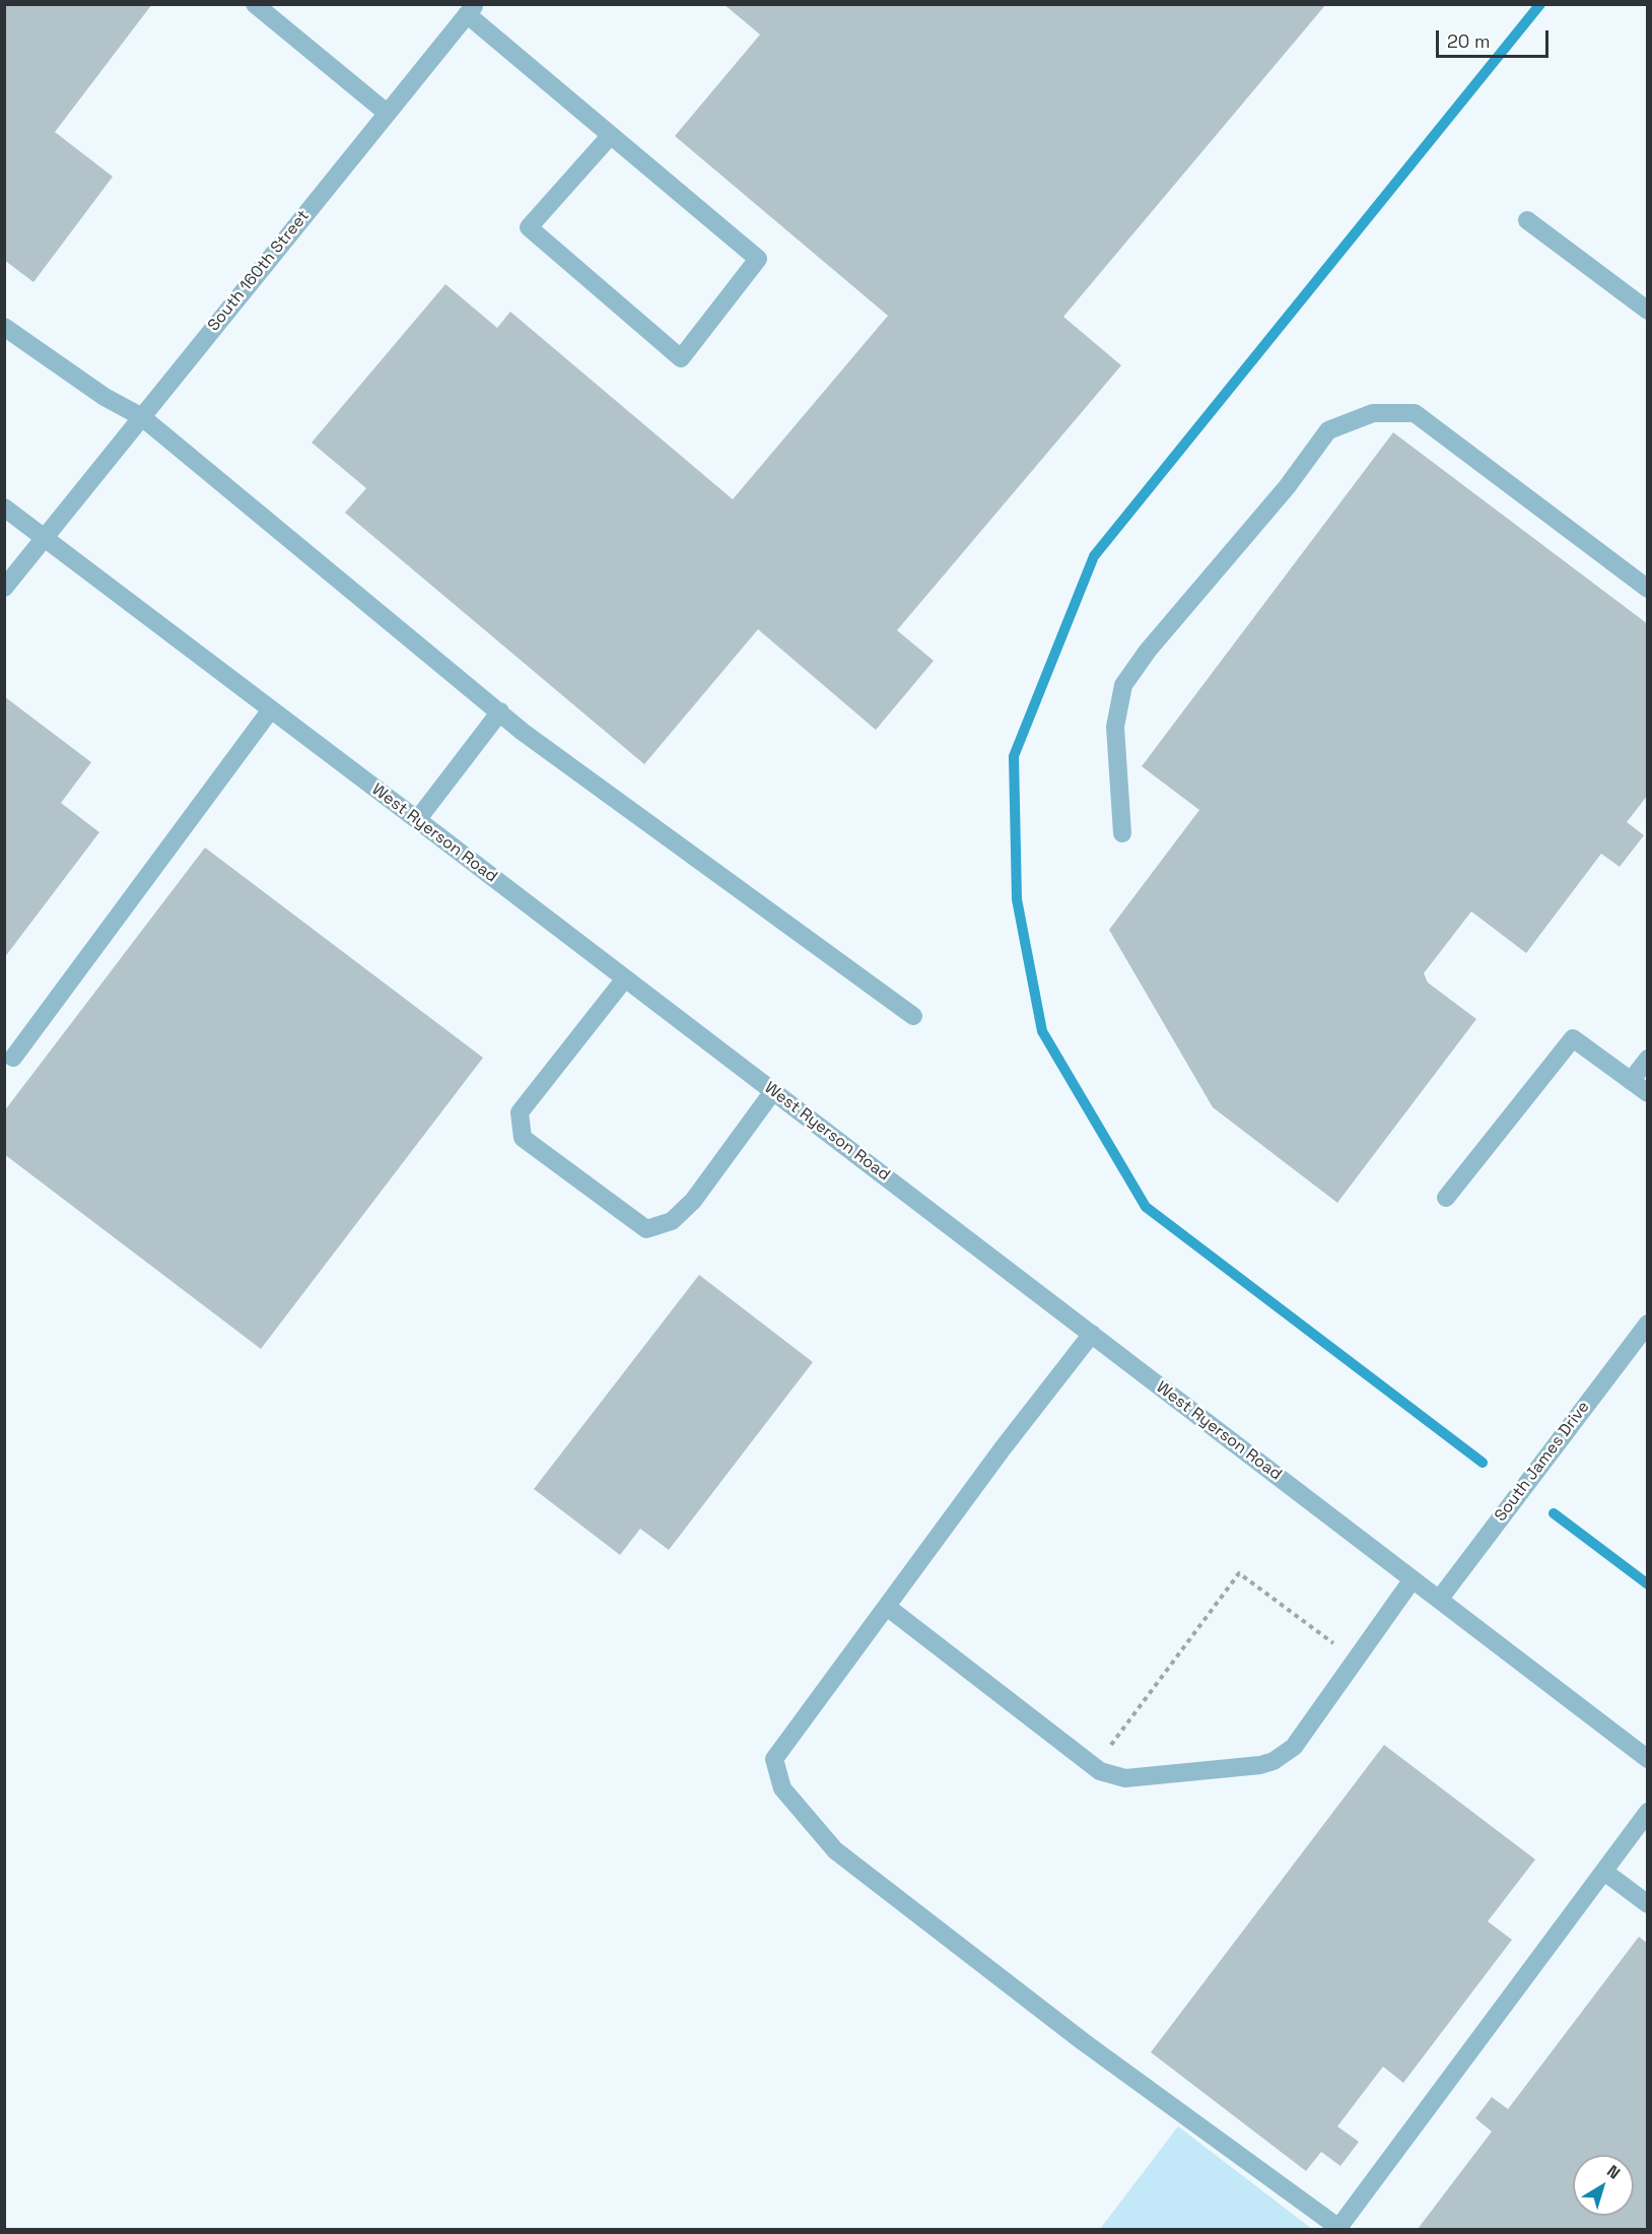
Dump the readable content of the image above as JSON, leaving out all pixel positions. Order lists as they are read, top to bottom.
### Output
{
  "streets": {
    "street": ["South 160th Street", "West Ryerson Road", "South James Drive"]
  },
  "crossings": [
    ["South 160th Street", "West Ryerson Road"],
    ["West Ryerson Road", "South James Drive"]
  ],
  "scale_bar": "20 m",
  "north": "top right"
}
